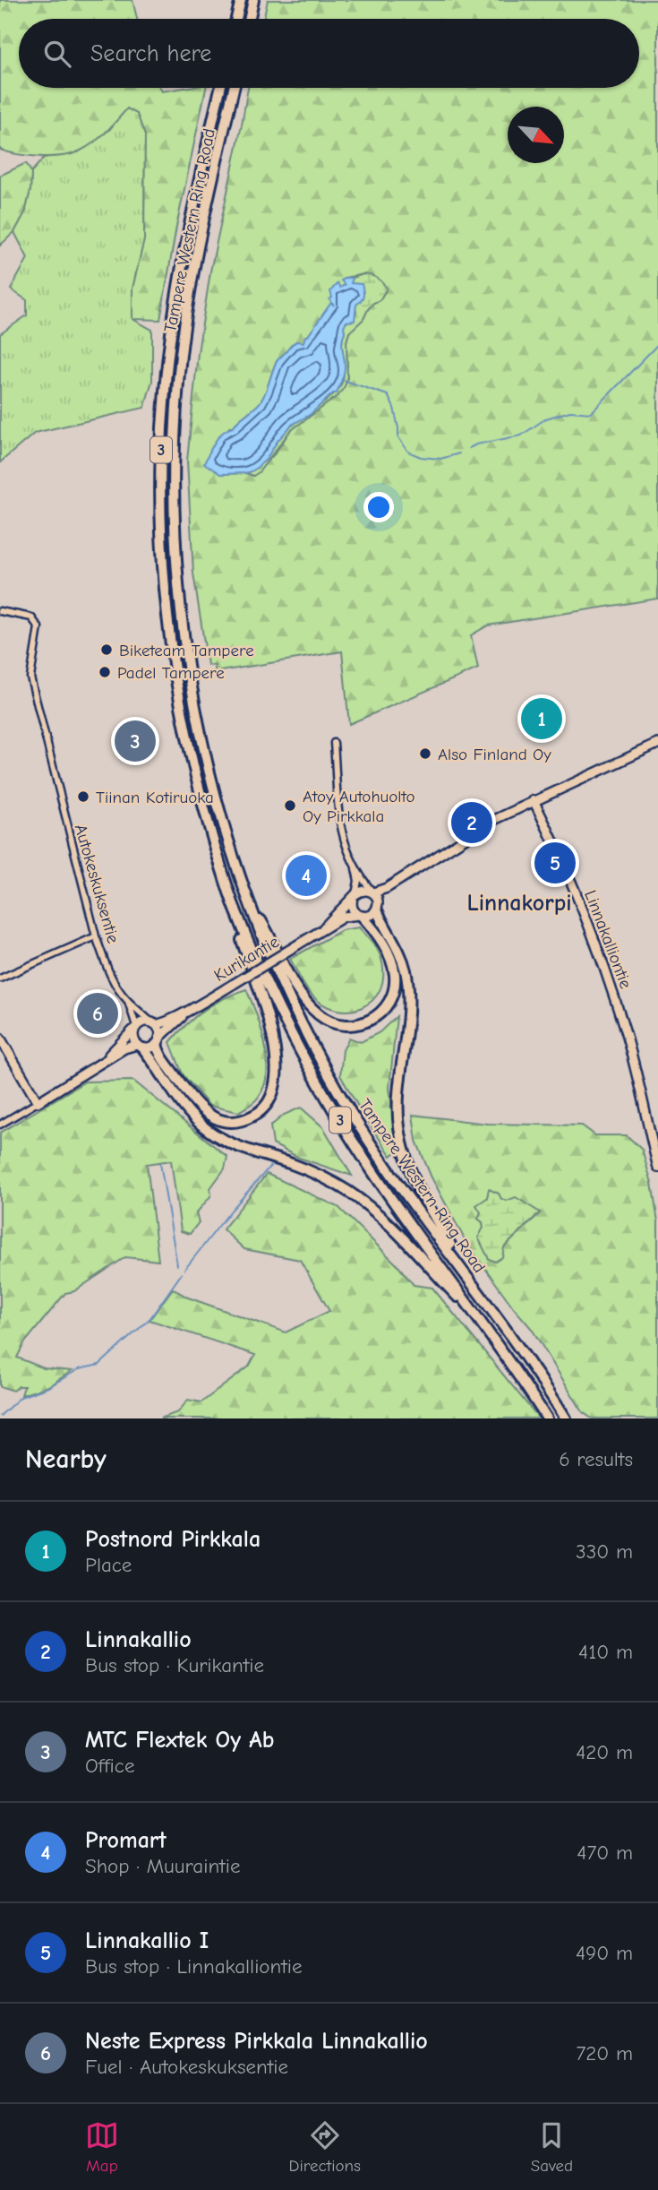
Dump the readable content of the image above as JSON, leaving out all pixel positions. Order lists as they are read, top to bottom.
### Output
{
  "streets": {
    "highway": ["Tampere Western Ring Road", "3"],
    "main road": ["Linnakalliontie", "Kurikantie"],
    "street": ["Autokeskuksentie"]
  },
  "crossings": [
    ["Autokeskuksentie", "Kurikantie"]
  ],
  "districts": ["Linnakorpi"],
  "places": [
    "Biketeam Tampere",
    "Padel Tampere",
    "Also Finland Oy",
    "Tiinan Kotiruoka",
    "Atoy Autohuolto Oy Pirkkala"
  ],
  "north": "bottom right",
  "page": {
    "search": "Search here",
    "pins": [
      "1",
      "3",
      "2",
      "5",
      "4",
      "6"
    ],
    "heading": ["Nearby", "6 results"],
    "list": [
      {
        "mark": "1",
        "name": "Postnord Pirkkala",
        "note": "Place",
        "value": "330 m"
      },
      {
        "mark": "2",
        "name": "Linnakallio",
        "note": "Bus stop · Kurikantie",
        "value": "410 m"
      },
      {
        "mark": "3",
        "name": "MTC Flextek Oy Ab",
        "note": "Office",
        "value": "420 m"
      },
      {
        "mark": "4",
        "name": "Promart",
        "note": "Shop · Muuraintie",
        "value": "470 m"
      },
      {
        "mark": "5",
        "name": "Linnakallio I",
        "note": "Bus stop · Linnakalliontie",
        "value": "490 m"
      },
      {
        "mark": "6",
        "name": "Neste Express Pirkkala Linnakallio",
        "note": "Fuel · Autokeskuksentie",
        "value": "720 m"
      }
    ],
    "nav": ["Map", "Directions", "Saved"]
  }
}
